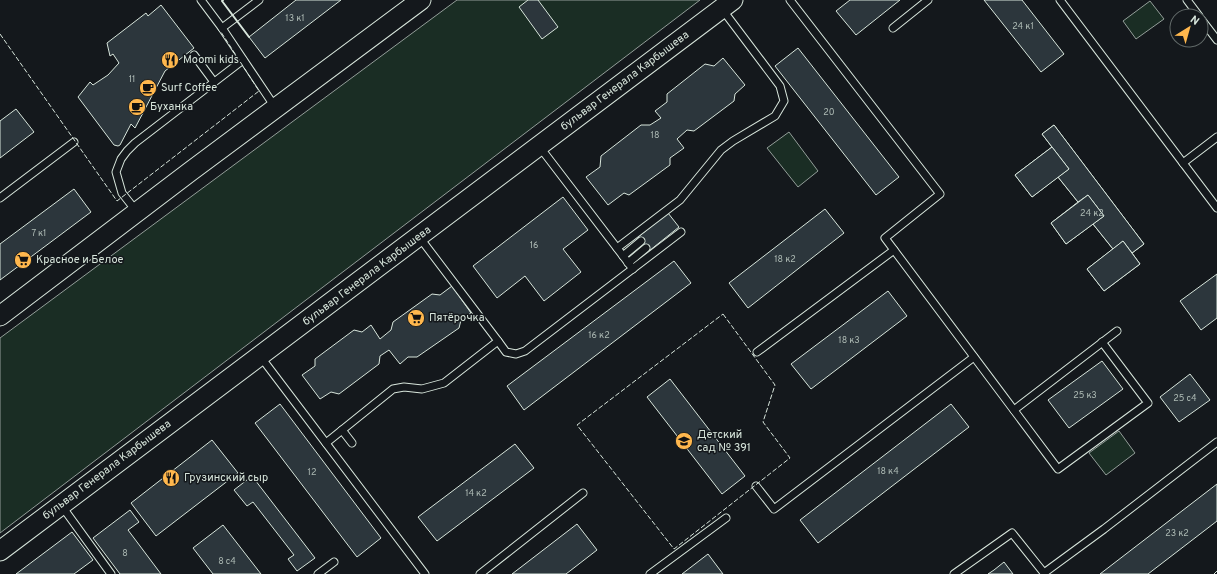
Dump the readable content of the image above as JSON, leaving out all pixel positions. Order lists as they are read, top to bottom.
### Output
{
  "streets": {
    "street": ["бульвар Генерала Карбышева"]
  },
  "places": {
    "restaurant": ["Moomi kids", "Грузинский сыр"],
    "cafe": ["Surf Coffee", "Буханка"],
    "supermarket": ["Красное и Белое", "Пятёрочка"],
    "school or university": ["Детский сад № 391"]
  },
  "house_numbers": [
    "13 к1",
    "24 к1",
    "11",
    "20",
    "18",
    "24 к2",
    "7 к1",
    "16",
    "18 к2",
    "16 к2",
    "18 к3",
    "25 к3",
    "25 с4",
    "18 к4",
    "12",
    "14 к2",
    "23 к2",
    "8",
    "8 с4"
  ],
  "north": "top right"
}
